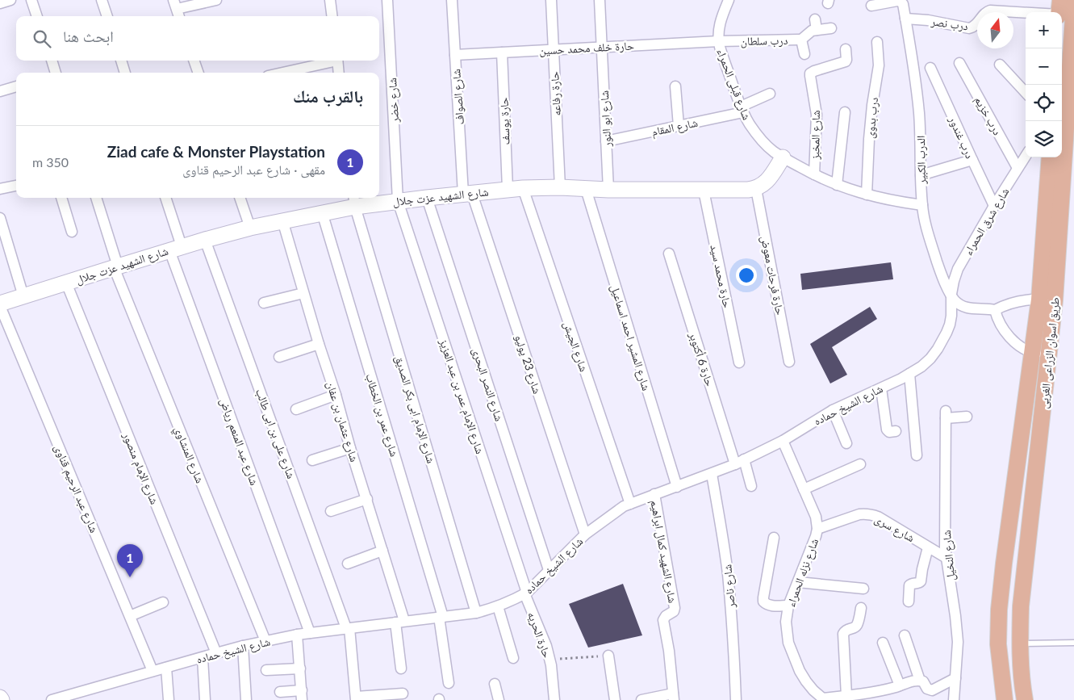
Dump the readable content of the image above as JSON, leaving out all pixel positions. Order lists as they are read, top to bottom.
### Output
{
  "streets": {
    "main road": ["طريق اسوان الزراعى الغربى"],
    "street": [
      "درب نصر",
      "درب سلطان",
      "حارة خلف محمد حسين",
      "شارع قبلى الحمراء",
      "حارة رفاعه",
      "شارع الصواف",
      "شارع خضر",
      "درب خزيم",
      "درب بدوى",
      "شارع ابو النور",
      "حارة يوسف",
      "شارع المقام",
      "شارع المخبز",
      "درب غندور",
      "الدرب الكبير",
      "شارع الشهيد عزت جلال",
      "شارع شرق الحمراء",
      "حارة فرحات معوض",
      "حارة محمد سيد",
      "شارع المشير احمد اسماعيل",
      "شارع الجيش",
      "حارة 6 أكتوبر",
      "شارع 23 يوليو",
      "شارع النصر البحرى",
      "شارع الإمام عمر بن عبد العزيز",
      "شارع الشيخ حماده",
      "شارع الإمام ابى بكر الصديق",
      "شارع عمر بن الخطاب",
      "شارع عثمان بن عفان",
      "شارع على بن ابى طالب",
      "شارع عبد المنعم رياض",
      "شارع المنشاوي",
      "شارع الإمام منصور",
      "شارع عبد الرحيم قناوى",
      "شارع سرى",
      "شارع الشهيد كمال ابراهيم",
      "شارع النخيل",
      "شارع نزله الحمراء",
      "شارع ناصر",
      "حارة الحريه"
    ]
  },
  "crossings": [
    ["درب نصر", "الدرب الكبير"],
    ["درب سلطان", "حارة خلف محمد حسين"],
    ["درب سلطان", "شارع قبلى الحمراء"],
    ["حارة خلف محمد حسين", "شارع قبلى الحمراء"],
    ["حارة خلف محمد حسين", "حارة رفاعه"],
    ["حارة خلف محمد حسين", "شارع الصواف"],
    ["حارة خلف محمد حسين", "شارع ابو النور"],
    ["حارة خلف محمد حسين", "حارة يوسف"],
    ["شارع قبلى الحمراء", "درب بدوى"],
    ["شارع قبلى الحمراء", "شارع المقام"],
    ["شارع قبلى الحمراء", "شارع المخبز"],
    ["شارع قبلى الحمراء", "الدرب الكبير"],
    ["حارة رفاعه", "شارع الشهيد عزت جلال"],
    ["شارع الصواف", "شارع الشهيد عزت جلال"],
    ["شارع الصواف", "شارع 23 يوليو"],
    ["شارع خضر", "شارع الشهيد عزت جلال"],
    ["شارع خضر", "شارع الإمام عمر بن عبد العزيز"],
    ["درب خزيم", "شارع شرق الحمراء"],
    ["شارع ابو النور", "شارع المقام"],
    ["شارع ابو النور", "شارع الشهيد عزت جلال"],
    ["حارة يوسف", "شارع الشهيد عزت جلال"],
    ["درب غندور", "شارع شرق الحمراء"],
    ["الدرب الكبير", "شارع شرق الحمراء"],
    ["الدرب الكبير", "شارع الشيخ حماده"],
    ["شارع الشهيد عزت جلال", "حارة فرحات معوض"],
    ["شارع الشهيد عزت جلال", "حارة محمد سيد"],
    ["شارع الشهيد عزت جلال", "شارع المشير احمد اسماعيل"],
    ["شارع الشهيد عزت جلال", "شارع الجيش"],
    ["شارع الشهيد عزت جلال", "شارع 23 يوليو"],
    ["شارع الشهيد عزت جلال", "شارع النصر البحرى"],
    ["شارع الشهيد عزت جلال", "شارع الإمام عمر بن عبد العزيز"],
    ["شارع الشهيد عزت جلال", "شارع الإمام ابى بكر الصديق"],
    ["شارع الشهيد عزت جلال", "شارع عمر بن الخطاب"],
    ["شارع الشهيد عزت جلال", "شارع عثمان بن عفان"],
    ["شارع الشهيد عزت جلال", "شارع على بن ابى طالب"],
    ["شارع الشهيد عزت جلال", "شارع عبد المنعم رياض"],
    ["شارع الشهيد عزت جلال", "شارع المنشاوي"],
    ["شارع الشهيد عزت جلال", "شارع الإمام منصور"],
    ["شارع الشهيد عزت جلال", "شارع عبد الرحيم قناوى"],
    ["شارع شرق الحمراء", "شارع الشيخ حماده"],
    ["شارع المشير احمد اسماعيل", "شارع الشيخ حماده"],
    ["شارع الجيش", "شارع الشيخ حماده"],
    ["حارة 6 أكتوبر", "شارع الشيخ حماده"],
    ["شارع 23 يوليو", "شارع الشيخ حماده"],
    ["شارع النصر البحرى", "شارع الشيخ حماده"],
    ["شارع الإمام عمر بن عبد العزيز", "شارع الشيخ حماده"],
    ["شارع الإمام عمر بن عبد العزيز", "حارة الحريه"],
    ["شارع الشيخ حماده", "شارع الإمام ابى بكر الصديق"],
    ["شارع الشيخ حماده", "شارع عمر بن الخطاب"],
    ["شارع الشيخ حماده", "شارع عثمان بن عفان"],
    ["شارع الشيخ حماده", "شارع على بن ابى طالب"],
    ["شارع الشيخ حماده", "شارع عبد المنعم رياض"],
    ["شارع الشيخ حماده", "شارع المنشاوي"],
    ["شارع الشيخ حماده", "شارع الإمام منصور"],
    ["شارع الشيخ حماده", "شارع عبد الرحيم قناوى"],
    ["شارع الشيخ حماده", "شارع الشهيد كمال ابراهيم"],
    ["شارع الشيخ حماده", "شارع نزله الحمراء"],
    ["شارع الشيخ حماده", "شارع ناصر"],
    ["شارع الشيخ حماده", "حارة الحريه"],
    ["شارع سرى", "شارع النخيل"],
    ["شارع سرى", "شارع نزله الحمراء"]
  ],
  "north": "top",
  "page": {
    "map_buttons": ["+", "−"],
    "search": "ابحث هنا",
    "heading": "بالقرب منك",
    "list": [
      {
        "mark": "1",
        "name": "Ziad cafe & Monster Playstation",
        "note": "مقهى · شارع عبد الرحيم قناوى",
        "value": "350 m"
      }
    ],
    "pins": "1"
  }
}
